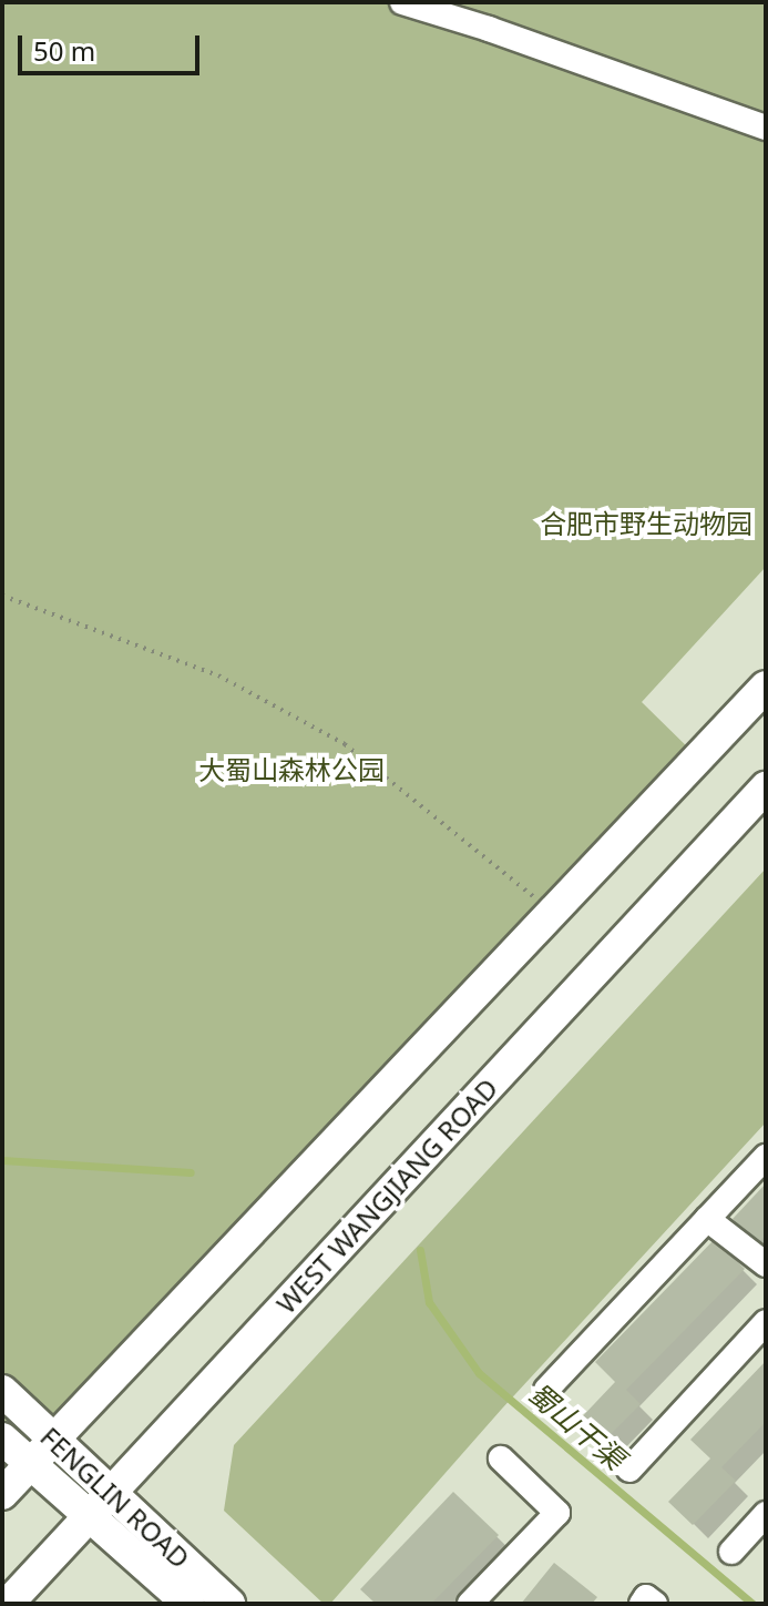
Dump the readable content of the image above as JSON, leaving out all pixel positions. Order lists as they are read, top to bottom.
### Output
{
  "streets": {
    "main road": ["WEST WANGJIANG ROAD", "FENGLIN ROAD"]
  },
  "crossings": [
    ["WEST WANGJIANG ROAD", "FENGLIN ROAD"]
  ],
  "water": ["蜀山干渠"],
  "parks": ["合肥市野生动物园", "大蜀山森林公园"],
  "scale_bar": "50 m"
}
